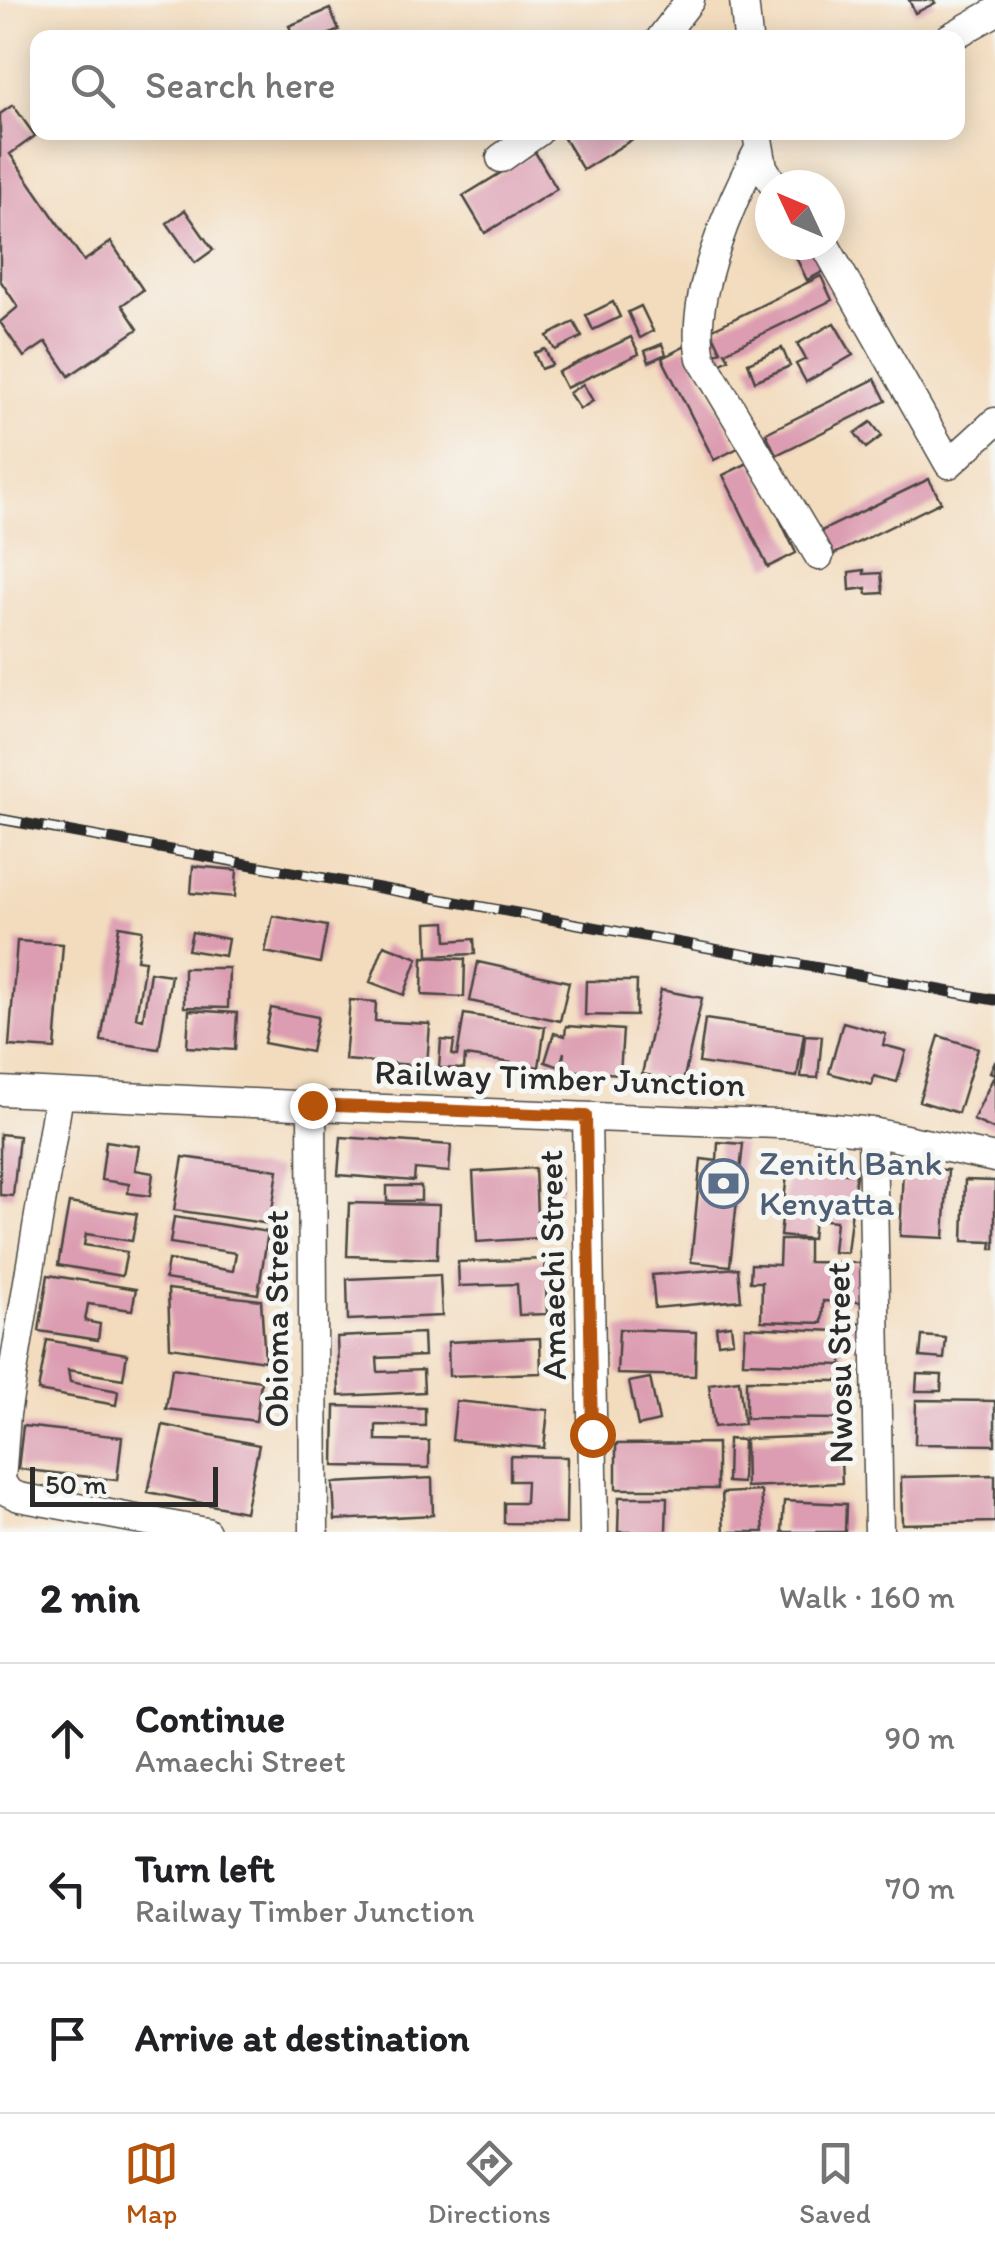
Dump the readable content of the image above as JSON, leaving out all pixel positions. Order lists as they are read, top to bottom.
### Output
{
  "streets": {
    "street": [
      "Railway Timber Junction",
      "Amaechi Street",
      "Obioma Street",
      "Nwosu Street"
    ]
  },
  "crossings": [
    ["Railway Timber Junction", "Amaechi Street"],
    ["Railway Timber Junction", "Obioma Street"],
    ["Railway Timber Junction", "Nwosu Street"]
  ],
  "places": {
    "bank": ["Zenith Bank Kenyatta"]
  },
  "scale_bar": "50 m",
  "north": "top left",
  "page": {
    "search": "Search here",
    "scale": "50 m",
    "heading": ["2 min", "Walk · 160 m"],
    "list": [
      ["Continue", "Amaechi Street", "90 m"],
      ["Turn left", "Railway Timber Junction", "70 m"],
      "Arrive at destination"
    ],
    "nav": ["Map", "Directions", "Saved"]
  }
}
